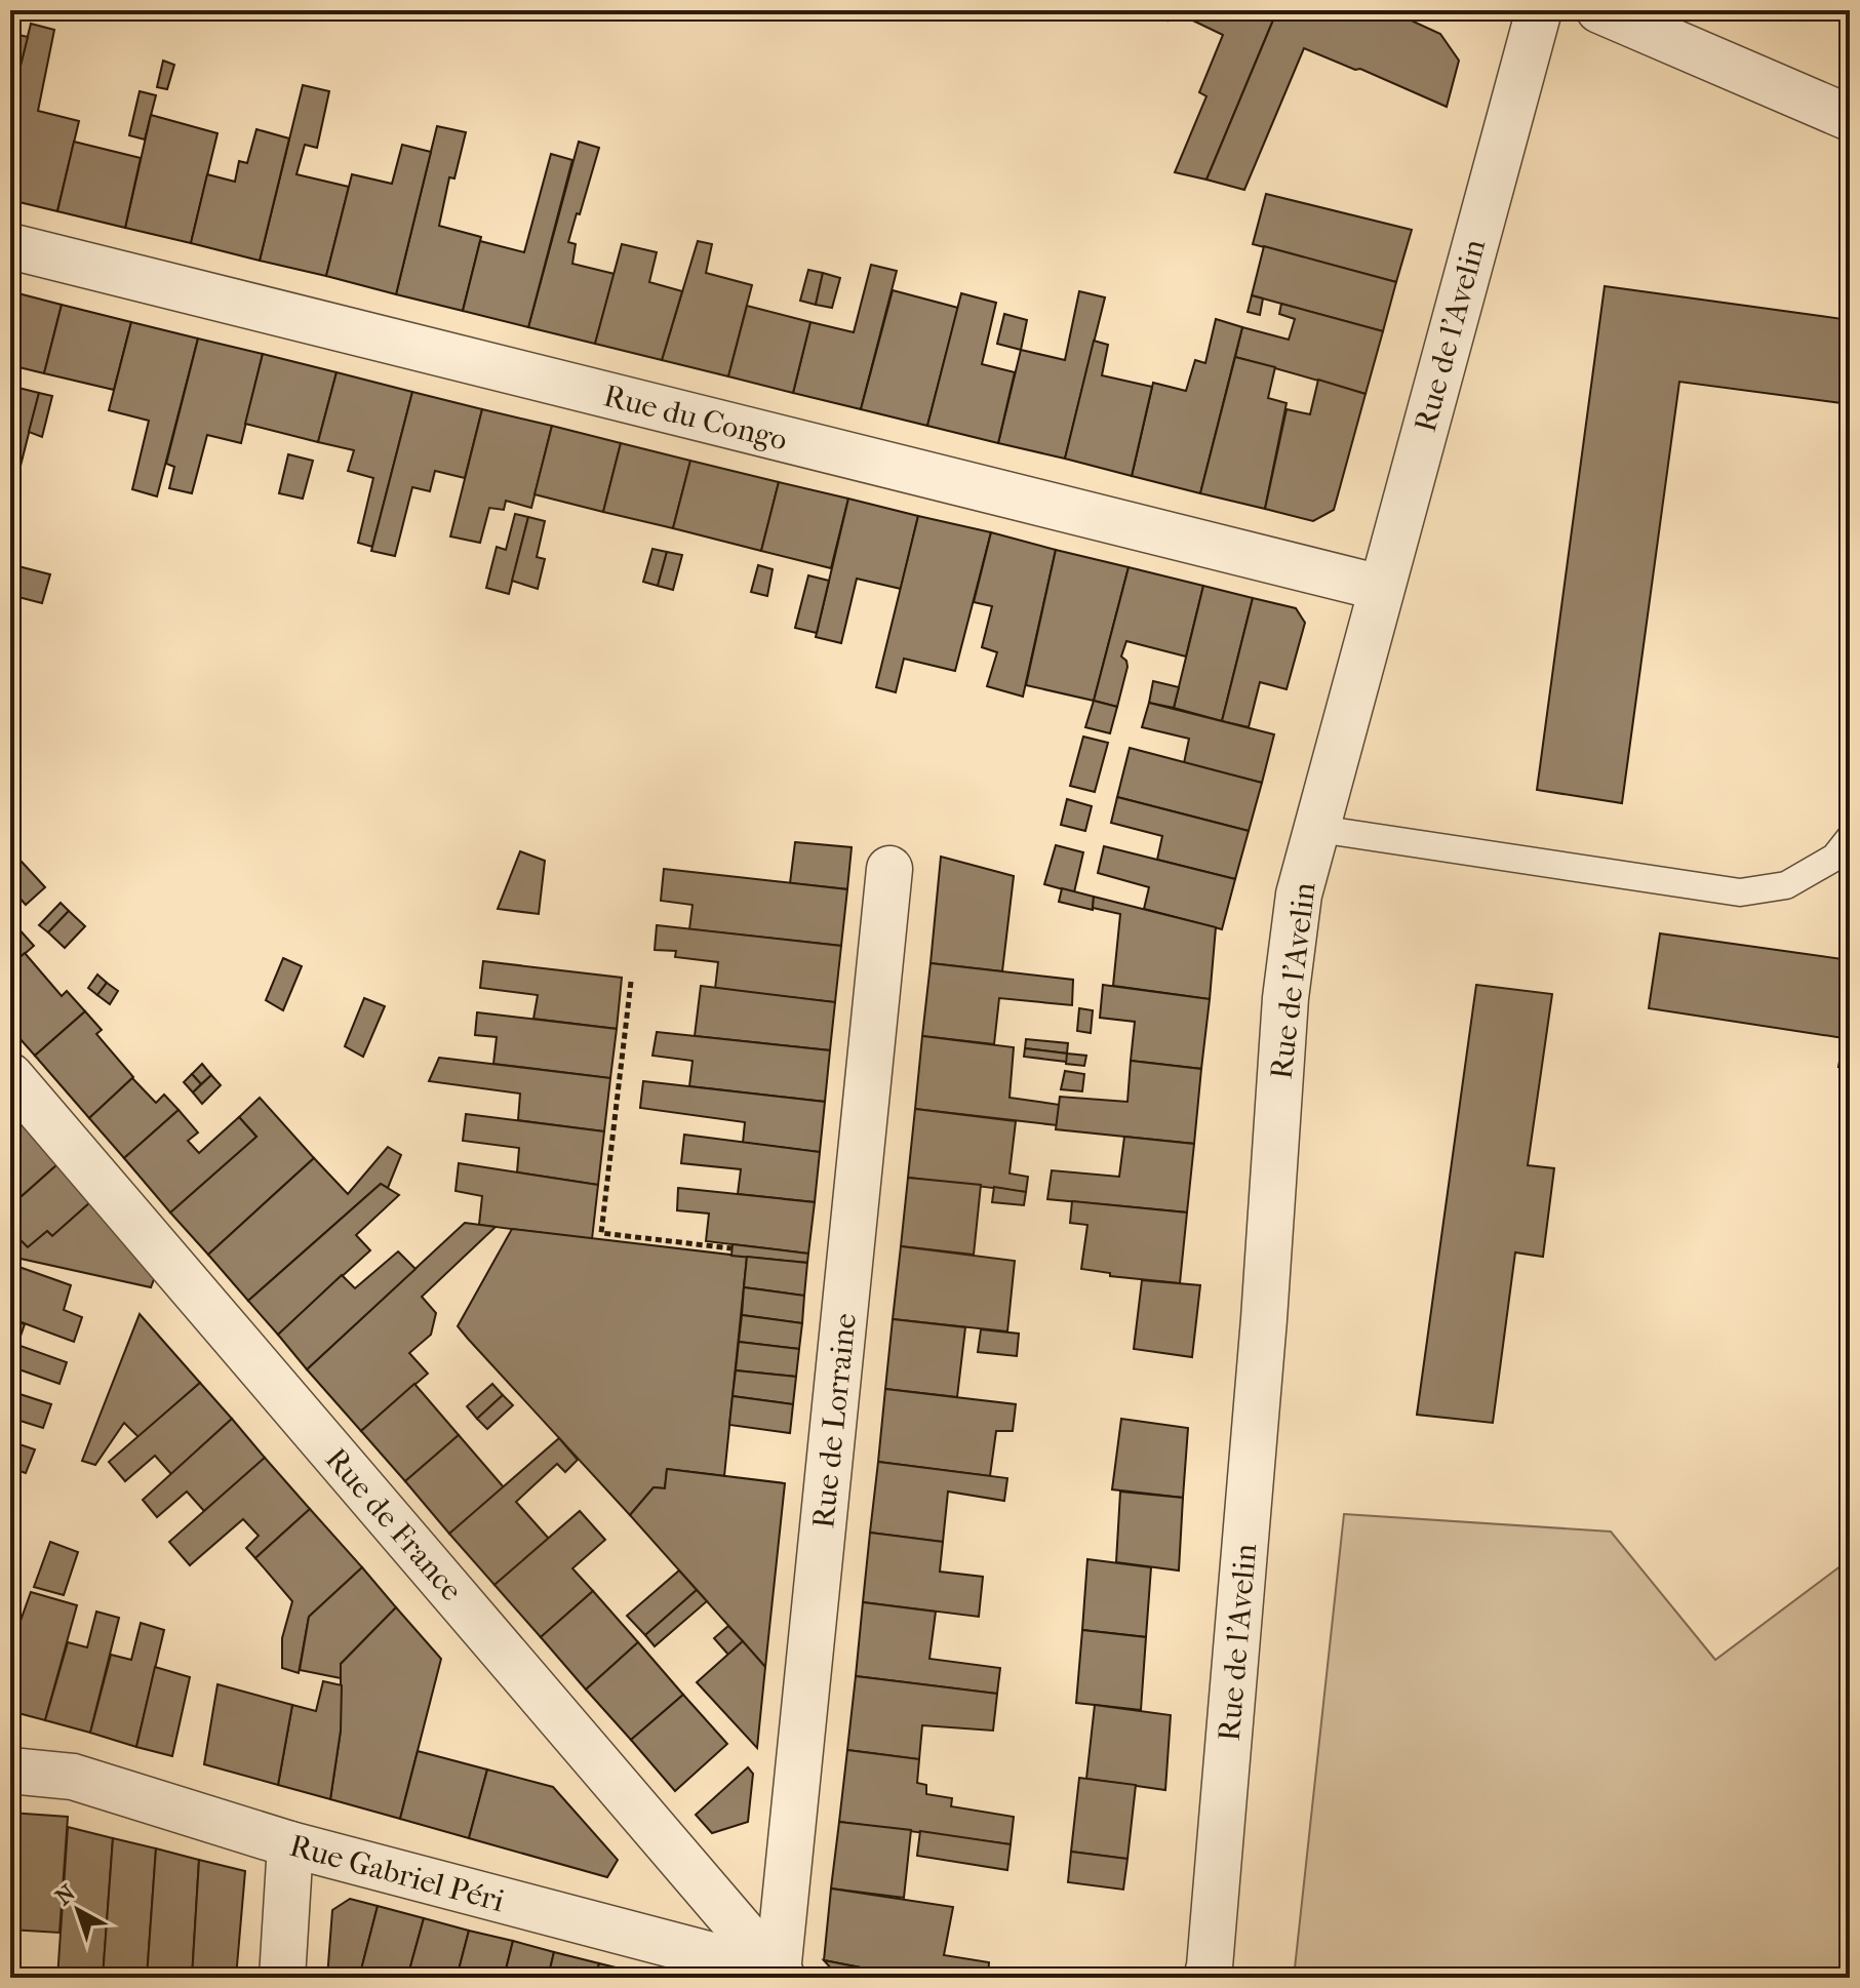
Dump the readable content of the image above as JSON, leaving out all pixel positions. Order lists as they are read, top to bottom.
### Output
{
  "streets": {
    "street": [
      "Rue de l'Avelin",
      "Rue du Congo",
      "Rue de Lorraine",
      "Rue de France",
      "Rue Gabriel Péri"
    ]
  },
  "crossings": [
    ["Rue de l'Avelin", "Rue du Congo"],
    ["Rue de Lorraine", "Rue de France"],
    ["Rue de Lorraine", "Rue Gabriel Péri"],
    ["Rue de France", "Rue Gabriel Péri"]
  ],
  "north": "top left"
}
